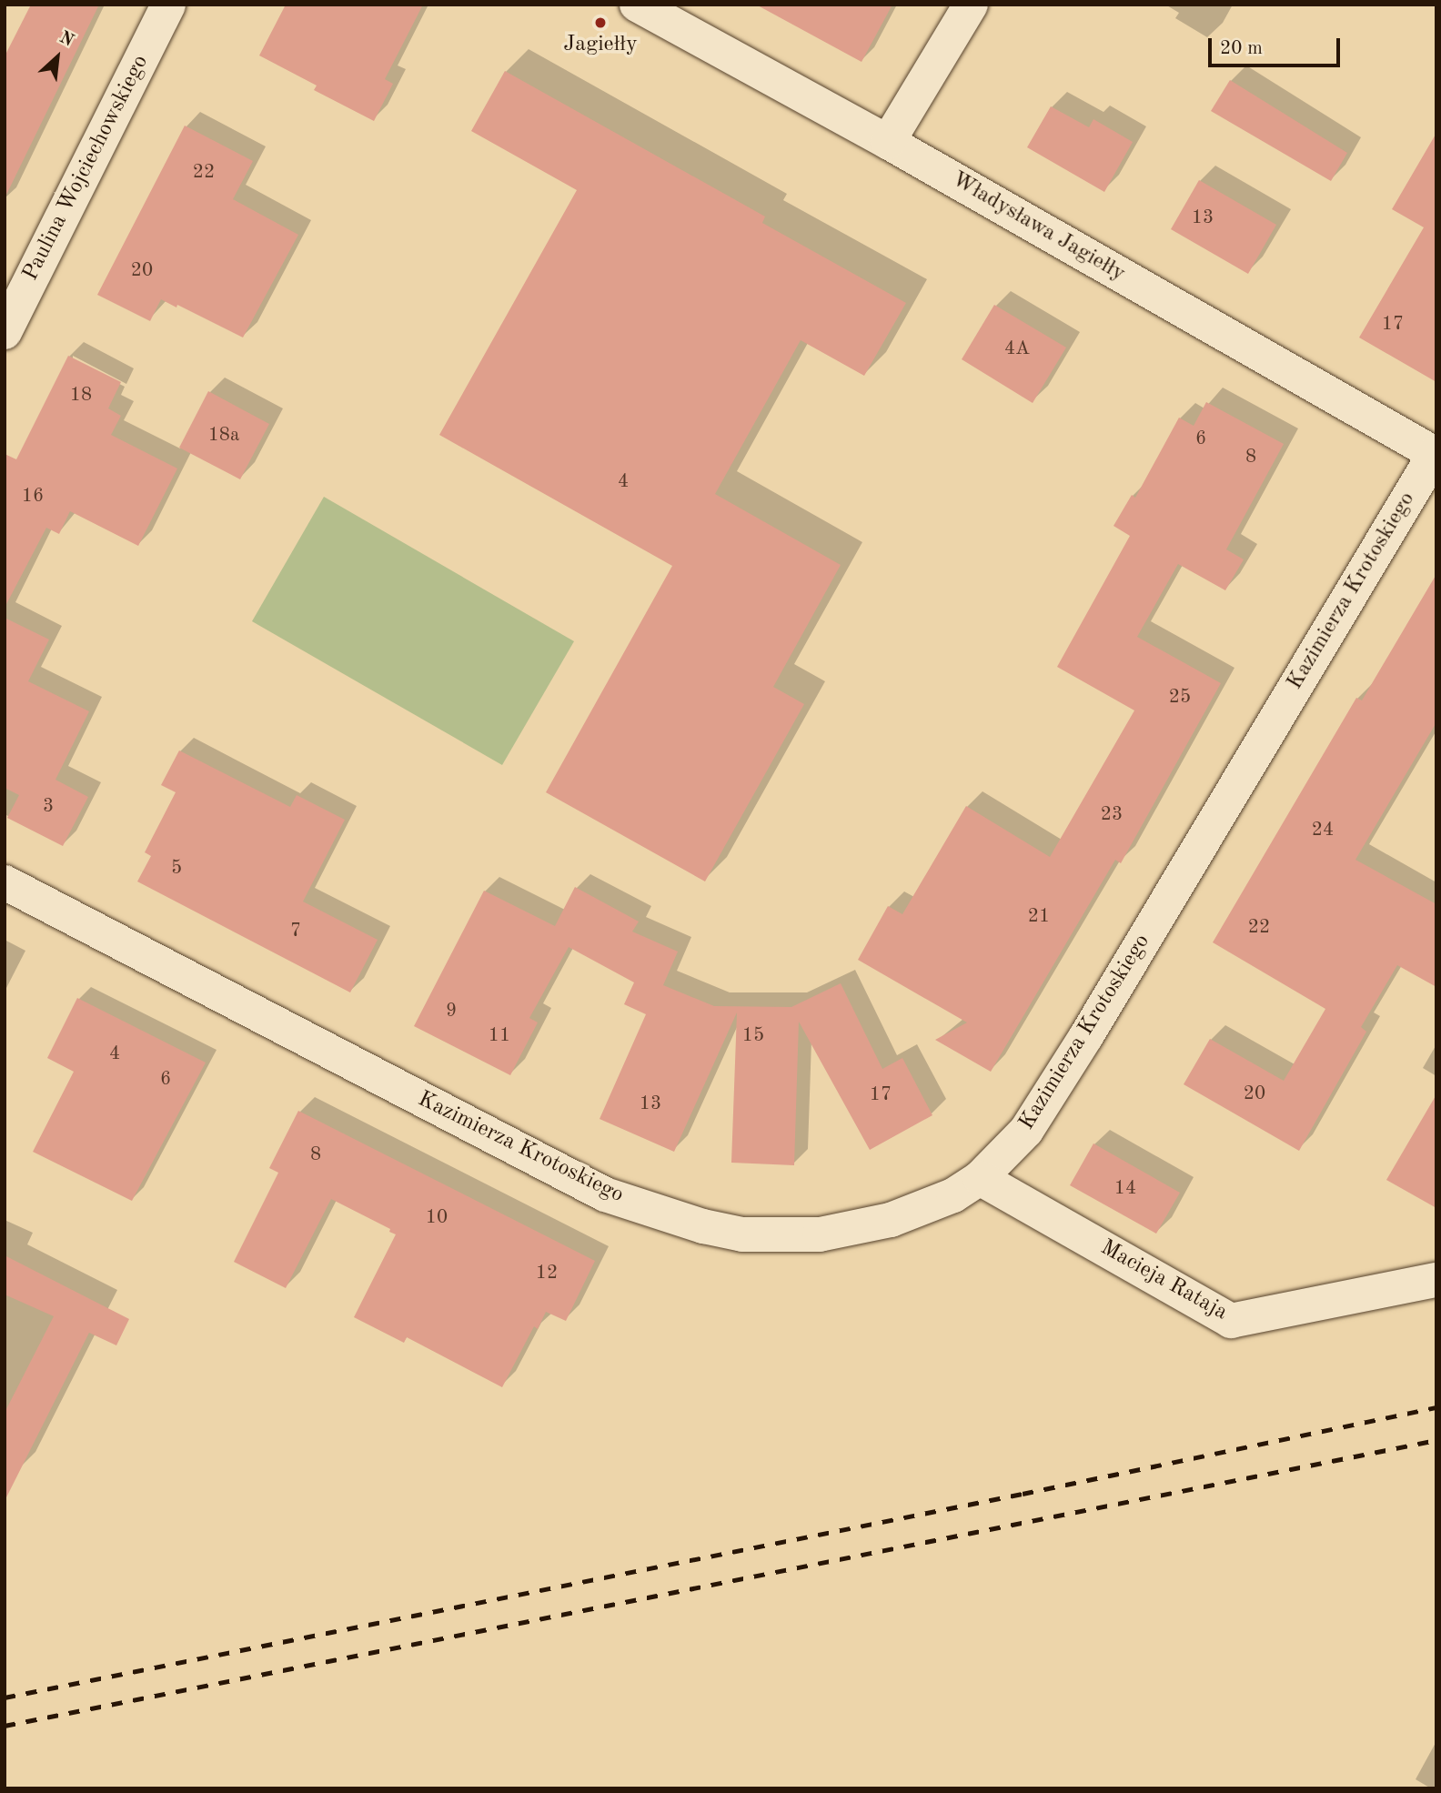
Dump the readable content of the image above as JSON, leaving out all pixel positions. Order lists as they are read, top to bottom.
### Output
{
  "streets": {
    "street": [
      "Paulina Wojciechowskiego",
      "Władysława Jagiełły",
      "Kazimierza Krotoskiego",
      "Macieja Rataja"
    ]
  },
  "crossings": [
    ["Władysława Jagiełły", "Kazimierza Krotoskiego"],
    ["Kazimierza Krotoskiego", "Macieja Rataja"]
  ],
  "places": ["Jagiełły"],
  "house_numbers": [
    "22",
    "13",
    "20",
    "17",
    "4A",
    "18",
    "18a",
    "6",
    "8",
    "4",
    "16",
    "25",
    "3",
    "23",
    "24",
    "5",
    "21",
    "22",
    "7",
    "9",
    "11",
    "15",
    "4",
    "6",
    "20",
    "17",
    "13",
    "8",
    "14",
    "10",
    "12"
  ],
  "scale_bar": "20 m",
  "north": "top right"
}
